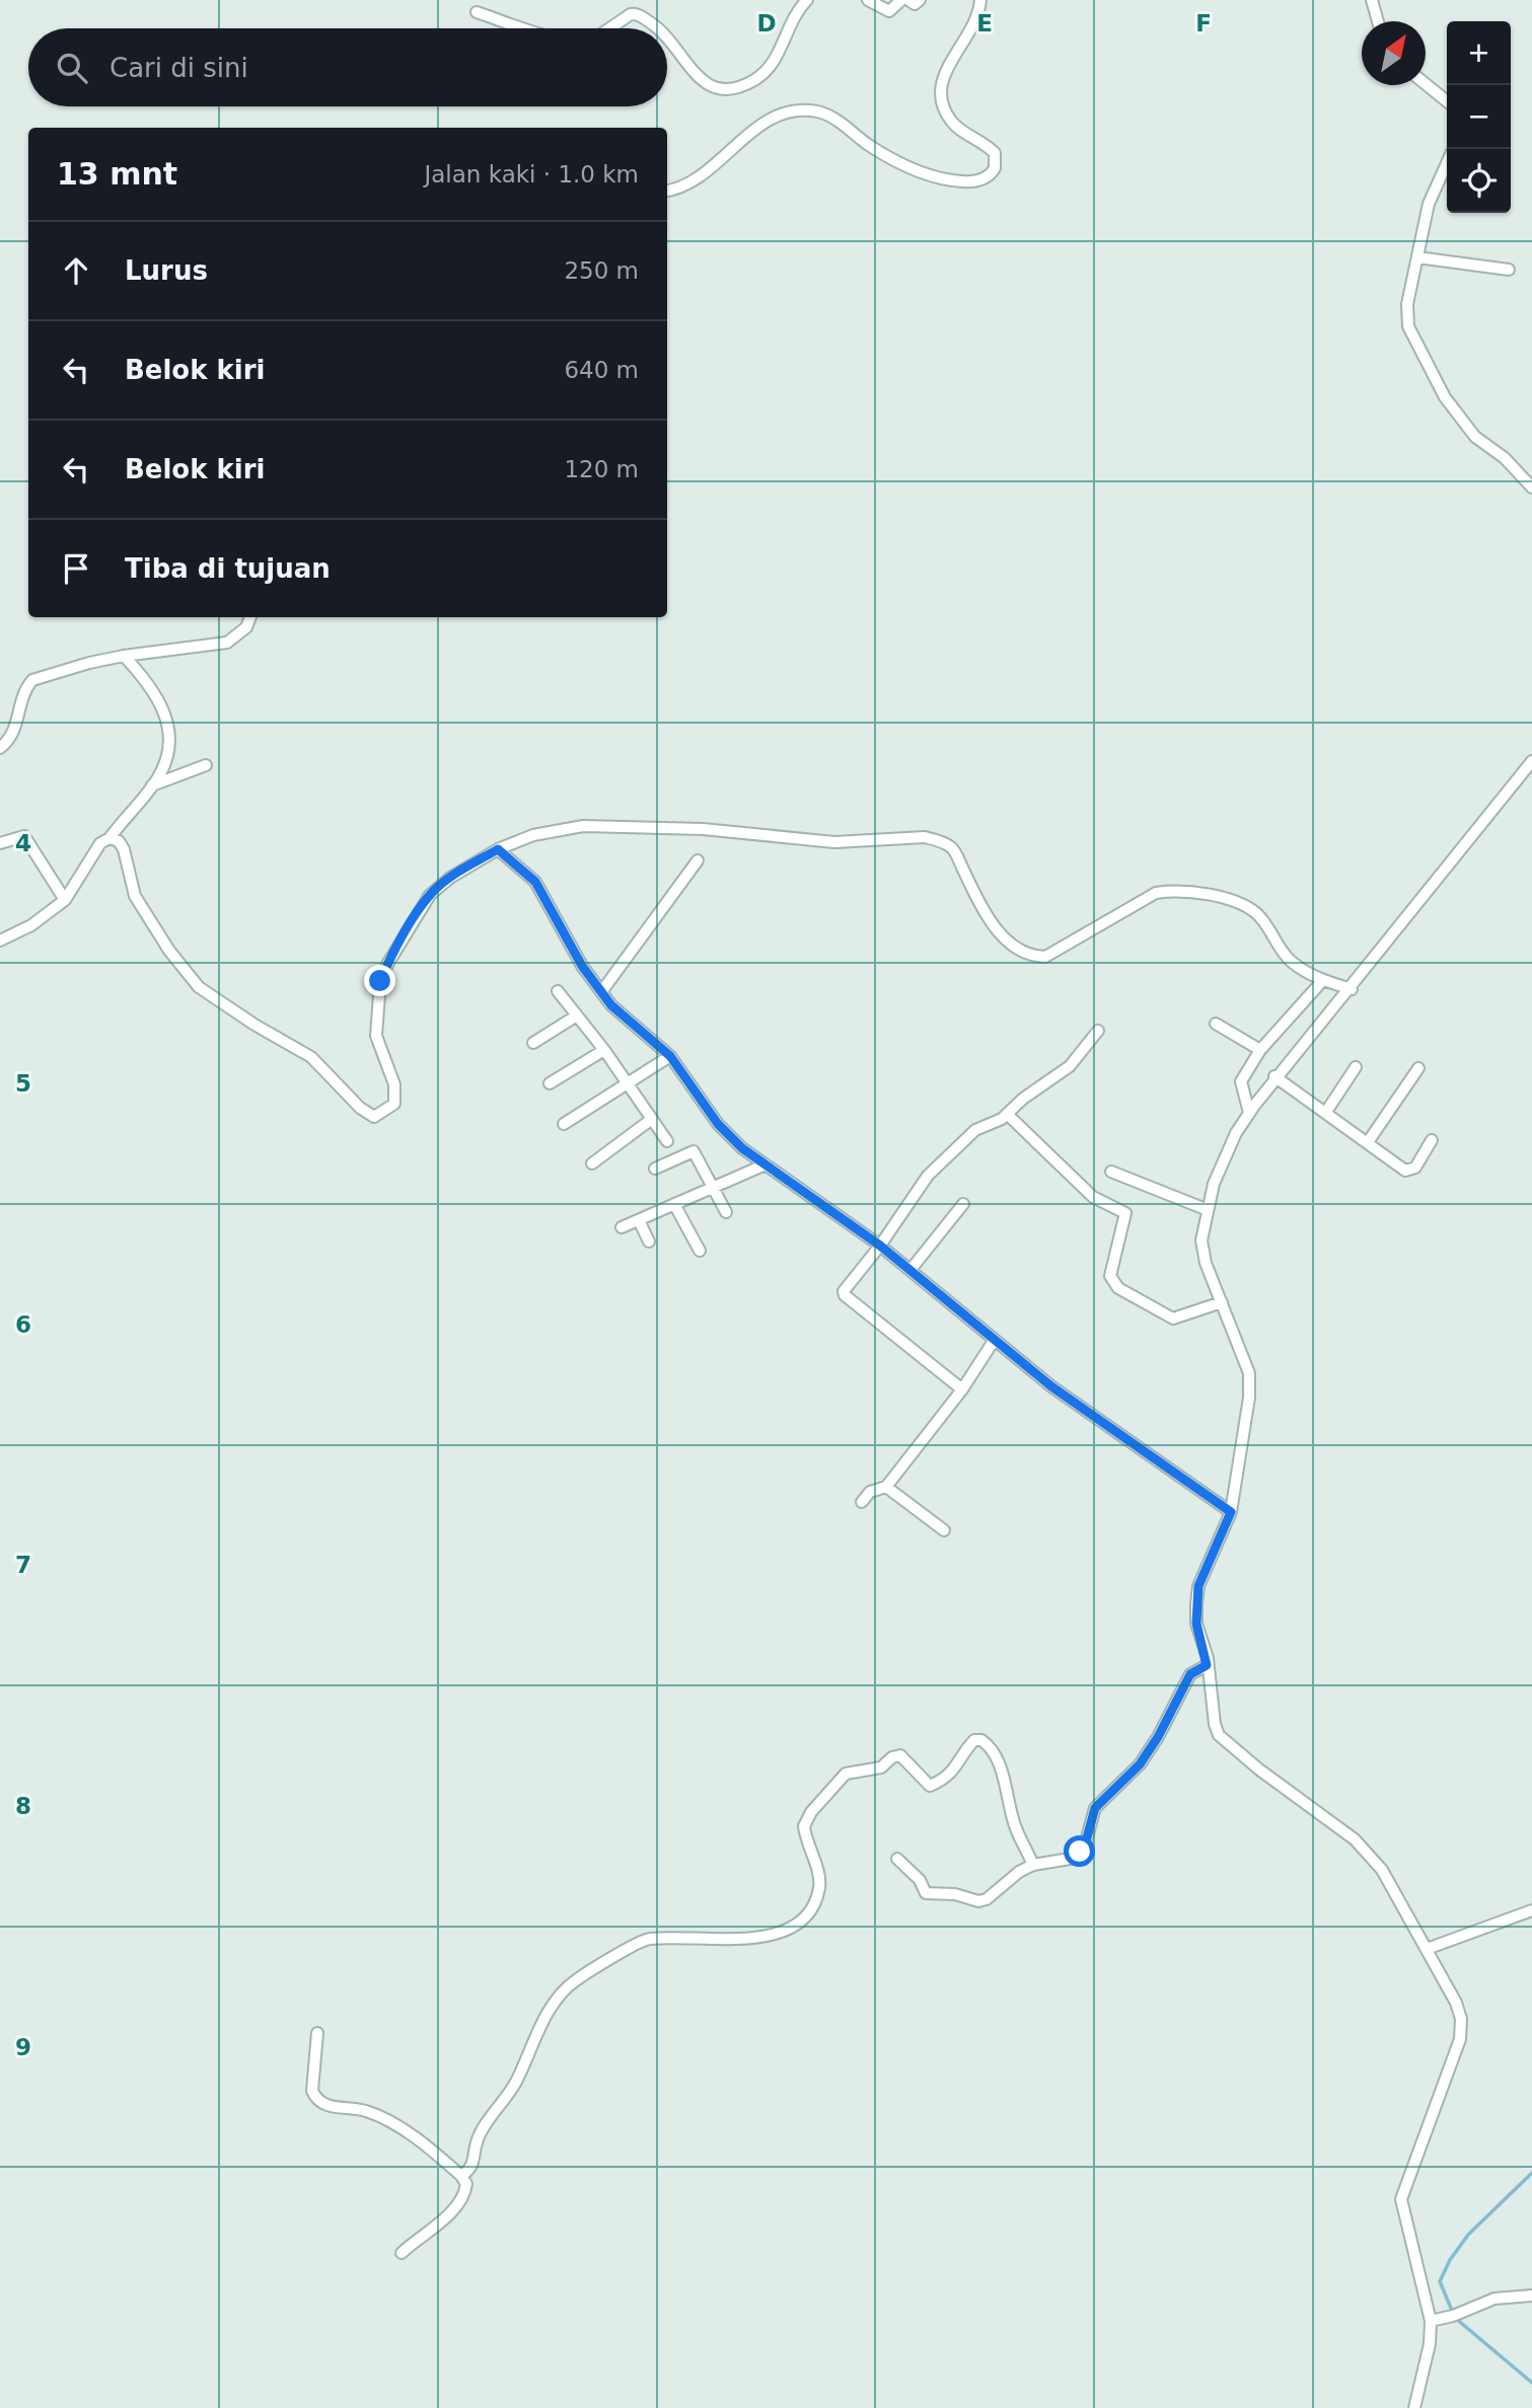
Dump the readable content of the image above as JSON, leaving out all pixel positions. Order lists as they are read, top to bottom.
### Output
{
  "north": "top right",
  "page": {
    "map_buttons": ["+", "−"],
    "search": "Cari di sini",
    "heading": ["13 mnt", "Jalan kaki · 1.0 km"],
    "list": [
      ["Lurus", "250 m"],
      ["Belok kiri", "640 m"],
      ["Belok kiri", "120 m"],
      "Tiba di tujuan"
    ]
  },
  "grid": {
    "columns": ["D", "E", "F"],
    "rows": [
      "4",
      "5",
      "6",
      "7",
      "8",
      "9"
    ]
  }
}
